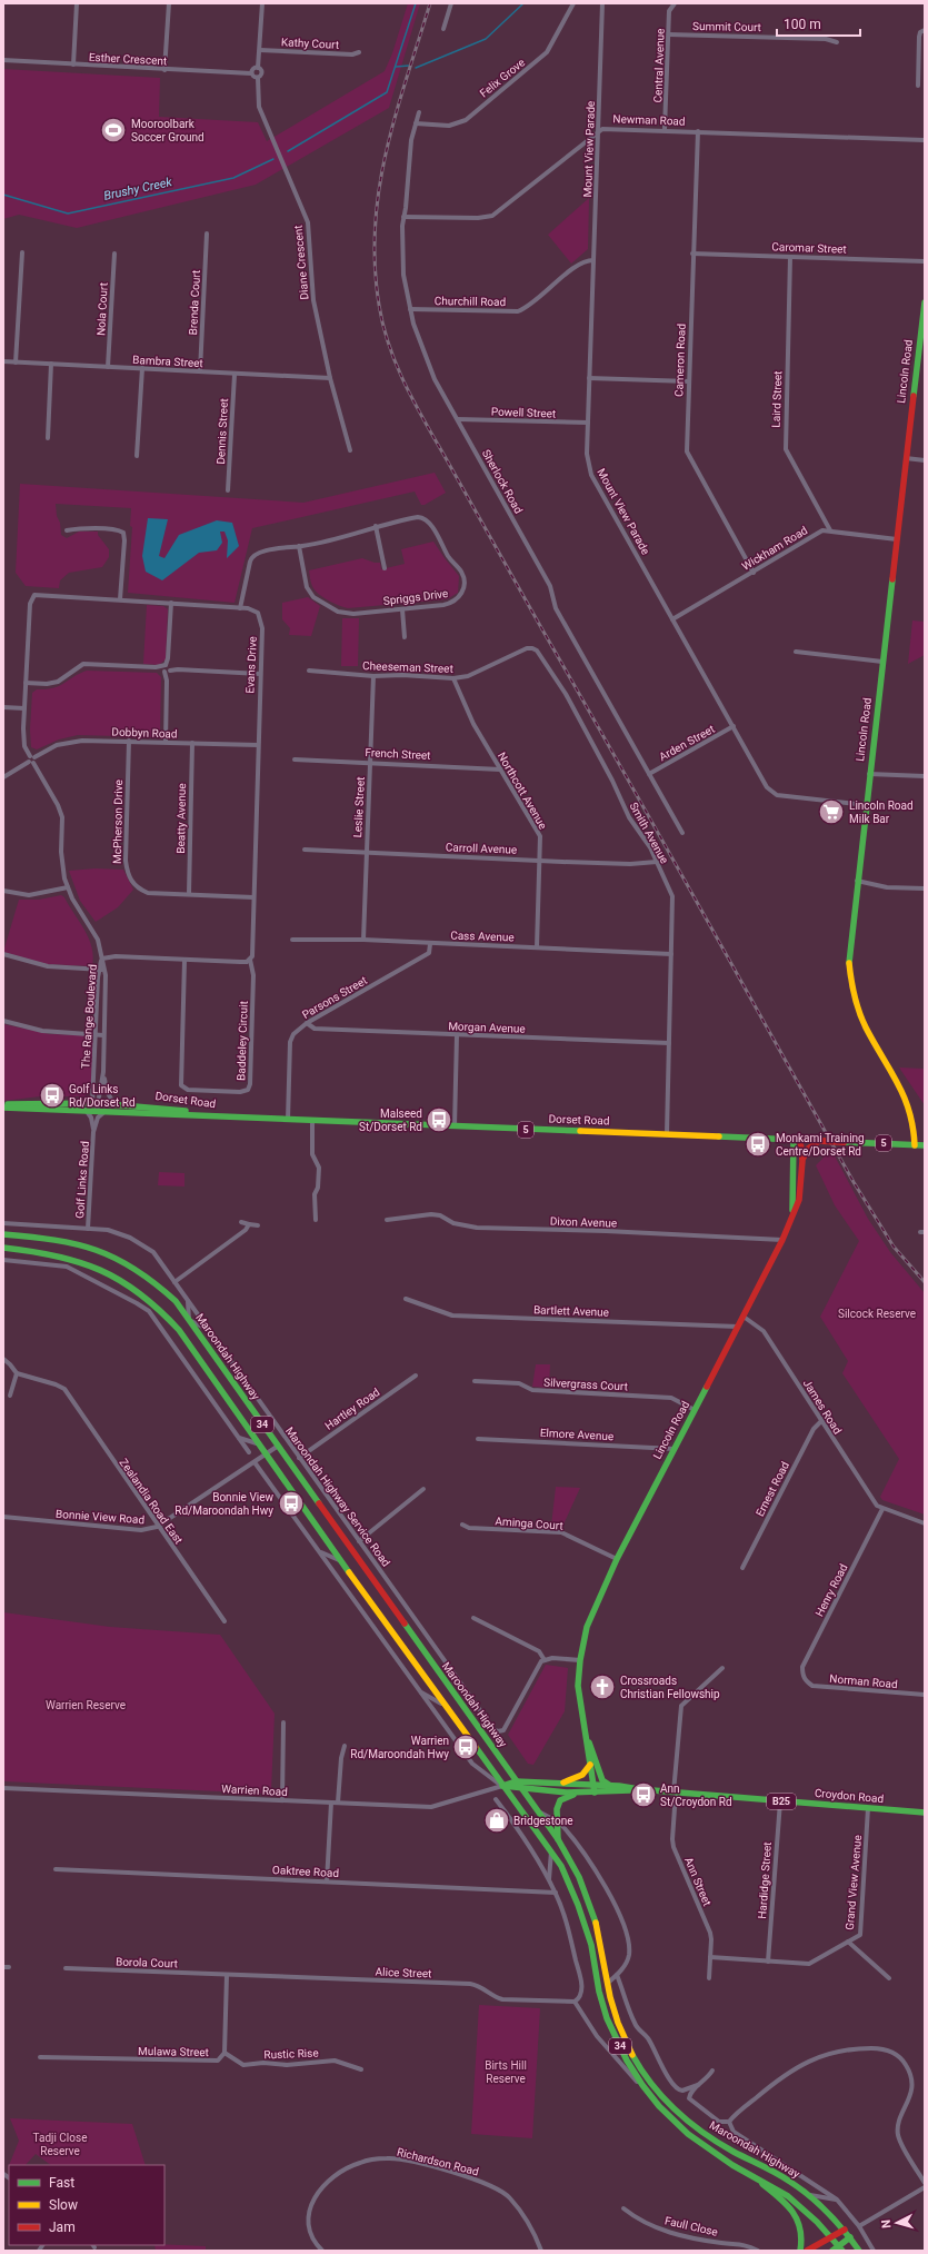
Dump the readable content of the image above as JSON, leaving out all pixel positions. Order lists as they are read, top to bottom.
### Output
{
  "streets": {
    "main road": [
      "Lincoln Road",
      "Dorset Road",
      "5",
      "Maroondah Highway",
      "34",
      "Croydon Road",
      "B25"
    ],
    "street": [
      "Summit Court",
      "Kathy Court",
      "Esther Crescent",
      "Central Avenue",
      "Felix Grove",
      "Newman Road",
      "Mount View Parade",
      "Caromar Street",
      "Diane Crescent",
      "Churchill Road",
      "Brenda Court",
      "Nola Court",
      "Cameron Road",
      "Bambra Street",
      "Laird Street",
      "Powell Street",
      "Dennis Street",
      "Sherlock Road",
      "Wickham Road",
      "Spriggs Drive",
      "Evans Drive",
      "Cheeseman Street",
      "Dobbyn Road",
      "Arden Street",
      "French Street",
      "Northcott Avenue",
      "Leslie Street",
      "Beatty Avenue",
      "McPherson Drive",
      "Smith Avenue",
      "Carroll Avenue",
      "Cass Avenue",
      "Parsons Street",
      "The Range Boulevard",
      "Morgan Avenue",
      "Baddeley Circuit",
      "Golf Links Road",
      "Dixon Avenue",
      "Bartlett Avenue",
      "Silvergrass Court",
      "James Road",
      "Hartley Road",
      "Elmore Avenue",
      "Ernest Road",
      "Maroondah Highway Service Road",
      "Zealandia Road East",
      "Bonnie View Road",
      "Aminga Court",
      "Henry Road",
      "Norman Road",
      "Warrien Road",
      "Oaktree Road",
      "Hardidge Street",
      "Ann Street",
      "Grand View Avenue",
      "Borola Court",
      "Alice Street",
      "Mulawa Street",
      "Rustic Rise",
      "Richardson Road",
      "Faull Close"
    ]
  },
  "crossings": [
    ["Summit Court", "Central Avenue"],
    ["Esther Crescent", "Diane Crescent"],
    ["Central Avenue", "Newman Road"],
    ["Felix Grove", "Sherlock Road"],
    ["Newman Road", "Mount View Parade"],
    ["Newman Road", "Cameron Road"],
    ["Newman Road", "Sherlock Road"],
    ["Mount View Parade", "Churchill Road"],
    ["Mount View Parade", "Lincoln Road"],
    ["Mount View Parade", "Powell Street"],
    ["Mount View Parade", "Wickham Road"],
    ["Mount View Parade", "Arden Street"],
    ["Caromar Street", "Cameron Road"],
    ["Caromar Street", "Laird Street"],
    ["Diane Crescent", "Bambra Street"],
    ["Churchill Road", "Sherlock Road"],
    ["Brenda Court", "Bambra Street"],
    ["Nola Court", "Bambra Street"],
    ["Cameron Road", "Wickham Road"],
    ["Bambra Street", "Dennis Street"],
    ["Lincoln Road", "Wickham Road"],
    ["Lincoln Road", "Dorset Road"],
    ["Lincoln Road", "Dixon Avenue"],
    ["Lincoln Road", "Bartlett Avenue"],
    ["Lincoln Road", "Silvergrass Court"],
    ["Lincoln Road", "James Road"],
    ["Lincoln Road", "Elmore Avenue"],
    ["Lincoln Road", "Aminga Court"],
    ["Lincoln Road", "Croydon Road"],
    ["Laird Street", "Wickham Road"],
    ["Powell Street", "Sherlock Road"],
    ["Sherlock Road", "Arden Street"],
    ["Spriggs Drive", "Evans Drive"],
    ["Evans Drive", "Dobbyn Road"],
    ["Evans Drive", "McPherson Drive"],
    ["Evans Drive", "The Range Boulevard"],
    ["Evans Drive", "Baddeley Circuit"],
    ["Cheeseman Street", "Northcott Avenue"],
    ["Cheeseman Street", "Leslie Street"],
    ["Cheeseman Street", "Smith Avenue"],
    ["Dobbyn Road", "Beatty Avenue"],
    ["Dobbyn Road", "McPherson Drive"],
    ["Dobbyn Road", "The Range Boulevard"],
    ["French Street", "Northcott Avenue"],
    ["French Street", "Leslie Street"],
    ["Northcott Avenue", "Carroll Avenue"],
    ["Northcott Avenue", "Cass Avenue"],
    ["Leslie Street", "Carroll Avenue"],
    ["Leslie Street", "Cass Avenue"],
    ["Beatty Avenue", "McPherson Drive"],
    ["Smith Avenue", "Carroll Avenue"],
    ["Smith Avenue", "Cass Avenue"],
    ["Smith Avenue", "Morgan Avenue"],
    ["Smith Avenue", "Dorset Road"],
    ["Cass Avenue", "Parsons Street"],
    ["Parsons Street", "Morgan Avenue"],
    ["Parsons Street", "Dorset Road"],
    ["The Range Boulevard", "Dorset Road"],
    ["Dorset Road", "Golf Links Road"],
    ["Golf Links Road", "Maroondah Highway Service Road"],
    ["Maroondah Highway", "Bonnie View Road"],
    ["Maroondah Highway", "Warrien Road"],
    ["Maroondah Highway", "Croydon Road"],
    ["James Road", "Ernest Road"],
    ["James Road", "Henry Road"],
    ["Hartley Road", "Maroondah Highway Service Road"],
    ["Zealandia Road East", "Bonnie View Road"],
    ["Henry Road", "Norman Road"],
    ["Warrien Road", "Croydon Road"],
    ["Croydon Road", "Hardidge Street"],
    ["Croydon Road", "Ann Street"],
    ["Croydon Road", "Grand View Avenue"],
    ["Hardidge Street", "Grand View Avenue"],
    ["Ann Street", "Grand View Avenue"],
    ["Borola Court", "Alice Street"],
    ["Borola Court", "Mulawa Street"],
    ["Alice Street", "Mulawa Street"],
    ["Mulawa Street", "Rustic Rise"]
  ],
  "water": ["Brushy Creek"],
  "parks": [
    "Silcock Reserve",
    "Warrien Reserve",
    "Birts Hill Reserve",
    "Tadji Close Reserve"
  ],
  "places": {
    "sports": ["Mooroolbark Soccer Ground"],
    "supermarket": ["Lincoln Road Milk Bar"],
    "bus stop": [
      "Golf Links Rd/Dorset Rd",
      "Malseed St/Dorset Rd",
      "Monkami Training Centre/Dorset Rd",
      "Bonnie View Rd/Maroondah Hwy",
      "Warrien Rd/Maroondah Hwy",
      "Ann St/Croydon Rd"
    ],
    "church": ["Crossroads Christian Fellowship"],
    "shop": ["Bridgestone"]
  },
  "legend": ["Fast", "Slow", "Jam"],
  "scale_bar": "100 m",
  "north": "left"
}
